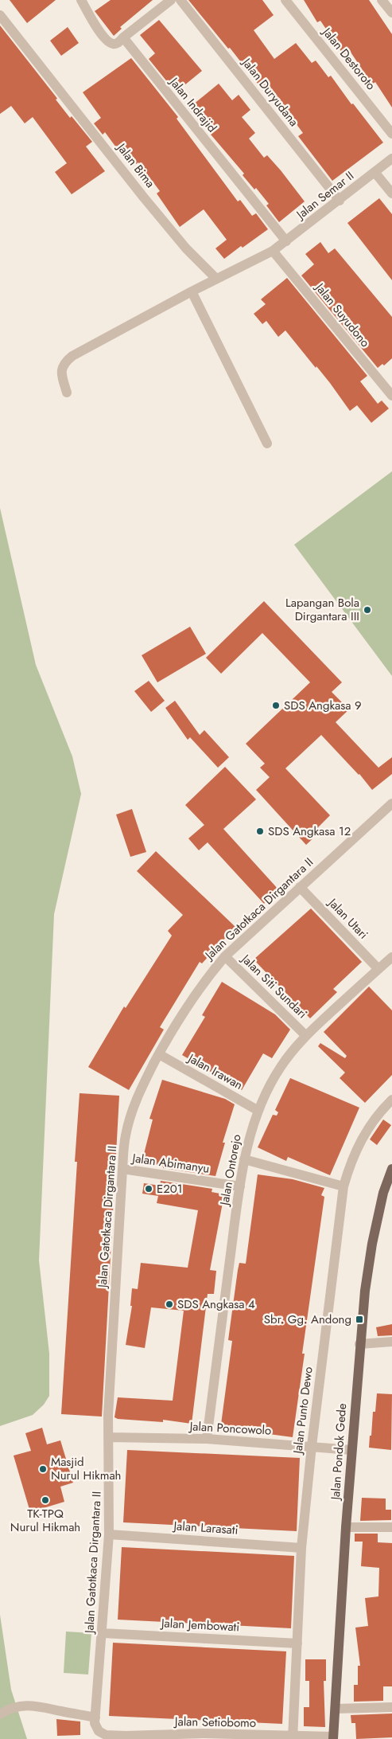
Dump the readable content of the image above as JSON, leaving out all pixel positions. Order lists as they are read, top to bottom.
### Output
{
  "streets": {
    "main road": ["Jalan Pondok Gede"],
    "street": [
      "Jalan Destoroto",
      "Jalan Duryudana",
      "Jalan Indrajid",
      "Jalan Bima",
      "Jalan Semar II",
      "Jalan Suyudono",
      "Jalan Gatotkaca Dirgantara II",
      "Jalan Utari",
      "Jalan Siti Sundari",
      "Jalan Irawan",
      "Jalan Abimanyu",
      "Jalan Ontorejo",
      "Jalan Punto Dewo",
      "Jalan Poncowolo",
      "Jalan Larasati",
      "Jalan Jembowati",
      "Jalan Setiobomo"
    ]
  },
  "crossings": [
    ["Jalan Duryudana", "Jalan Semar II"],
    ["Jalan Indrajid", "Jalan Semar II"],
    ["Jalan Semar II", "Jalan Suyudono"],
    ["Jalan Gatotkaca Dirgantara II", "Jalan Utari"],
    ["Jalan Gatotkaca Dirgantara II", "Jalan Siti Sundari"],
    ["Jalan Gatotkaca Dirgantara II", "Jalan Irawan"],
    ["Jalan Gatotkaca Dirgantara II", "Jalan Abimanyu"],
    ["Jalan Gatotkaca Dirgantara II", "Jalan Poncowolo"],
    ["Jalan Gatotkaca Dirgantara II", "Jalan Larasati"],
    ["Jalan Gatotkaca Dirgantara II", "Jalan Jembowati"],
    ["Jalan Gatotkaca Dirgantara II", "Jalan Setiobomo"],
    ["Jalan Utari", "Jalan Ontorejo"],
    ["Jalan Siti Sundari", "Jalan Ontorejo"],
    ["Jalan Irawan", "Jalan Ontorejo"],
    ["Jalan Abimanyu", "Jalan Ontorejo"],
    ["Jalan Ontorejo", "Jalan Poncowolo"],
    ["Jalan Punto Dewo", "Jalan Poncowolo"],
    ["Jalan Punto Dewo", "Jalan Larasati"],
    ["Jalan Punto Dewo", "Jalan Jembowati"],
    ["Jalan Punto Dewo", "Jalan Setiobomo"],
    ["Jalan Poncowolo", "Jalan Pondok Gede"],
    ["Jalan Pondok Gede", "Jalan Setiobomo"]
  ],
  "places": {
    "other": [
      "Lapangan Bola Dirgantara III",
      "SDS Angkasa 9",
      "SDS Angkasa 12",
      "E201",
      "SDS Angkasa 4",
      "Masjid Nurul Hikmah",
      "TK-TPQ Nurul Hikmah"
    ],
    "transit": ["Sbr. Gg. Andong"]
  }
}
